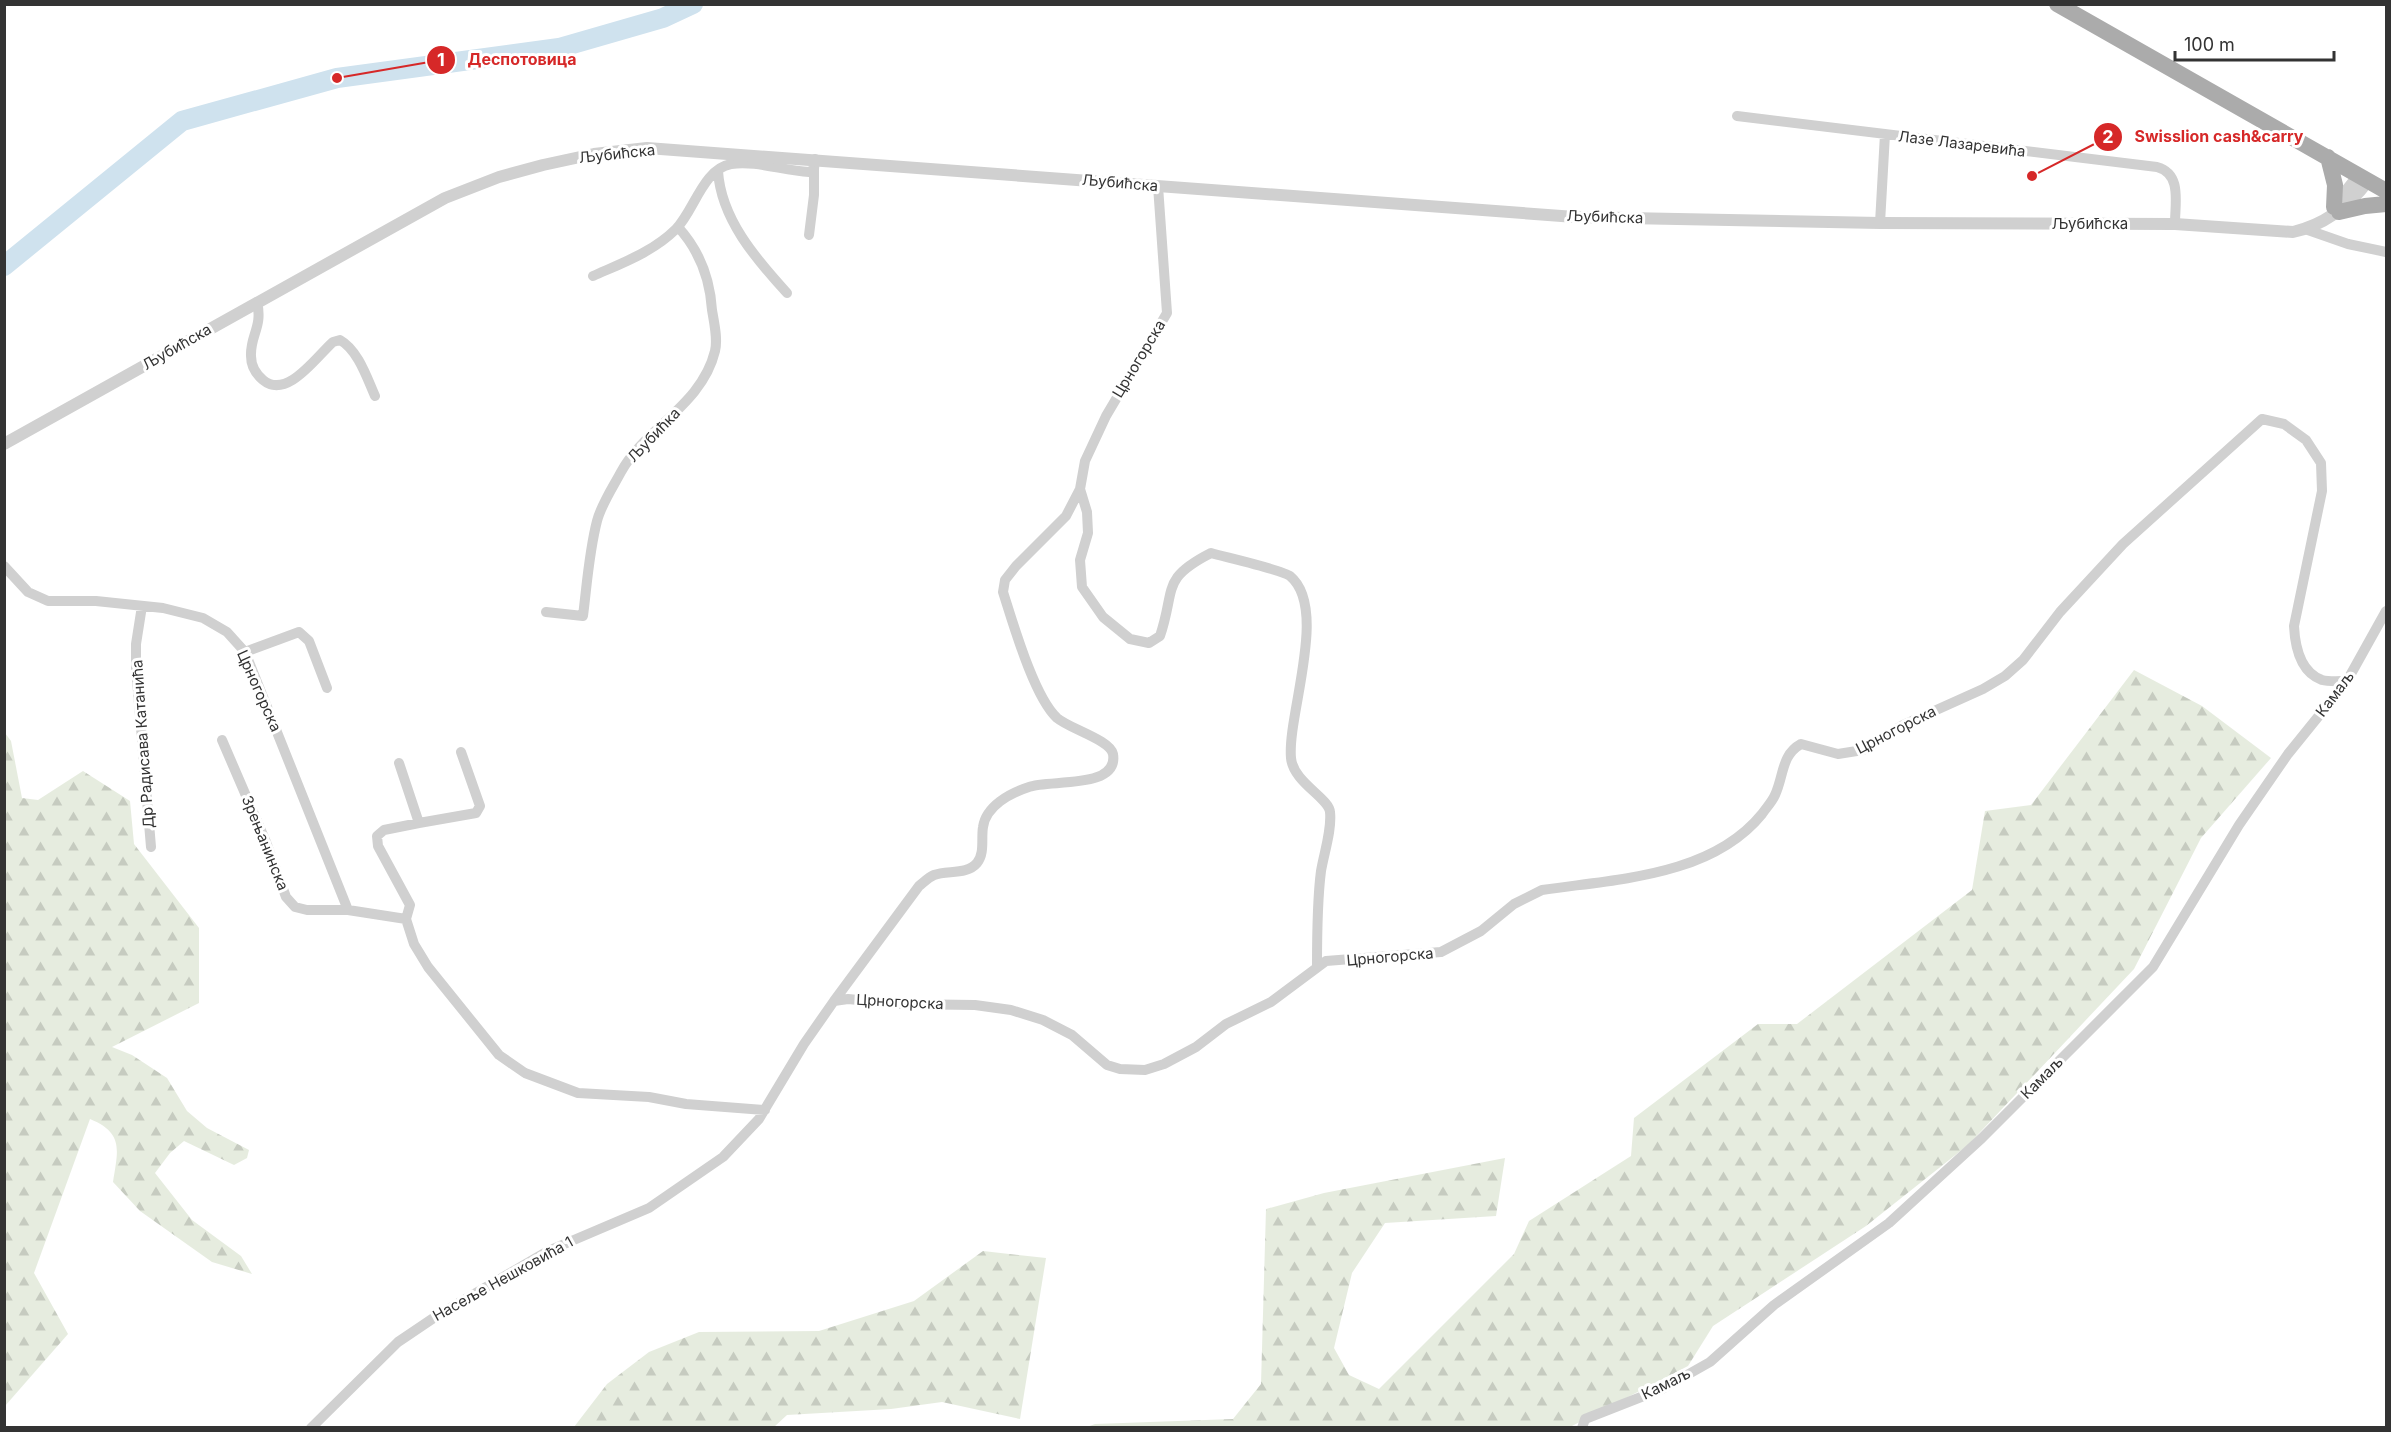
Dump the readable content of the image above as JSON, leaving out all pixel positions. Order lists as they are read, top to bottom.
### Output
{
  "streets": {
    "street": [
      "Лазе Лазаревића",
      "Љубићска",
      "Црногорска",
      "Љубићка",
      "Камаљ",
      "Др Радисава Катанића",
      "Зрењанинска",
      "Насеље Нешковића 1"
    ]
  },
  "crossings": [
    ["Лазе Лазаревића", "Љубићска"],
    ["Љубићска", "Црногорска"],
    ["Црногорска", "Камаљ"],
    ["Црногорска", "Др Радисава Катанића"],
    ["Црногорска", "Зрењанинска"]
  ],
  "places": ["Деспотовица", "Swisslion cash&carry"],
  "scale_bar": "100 m"
}
